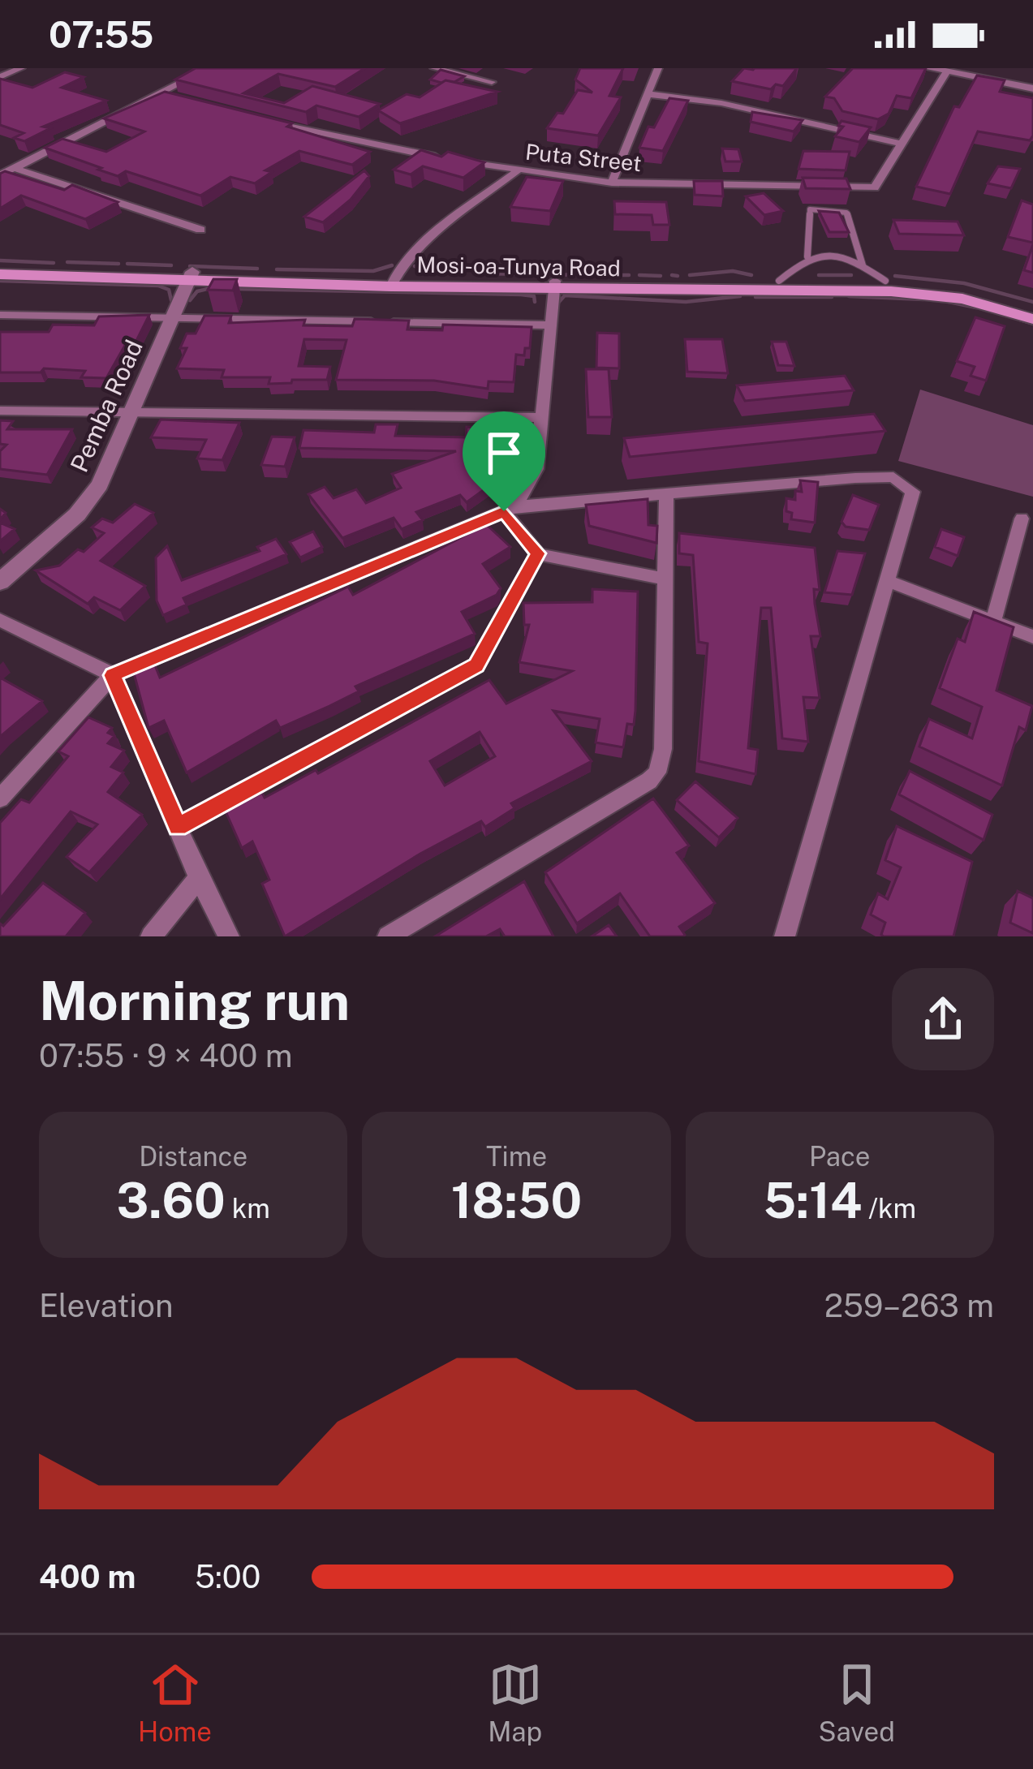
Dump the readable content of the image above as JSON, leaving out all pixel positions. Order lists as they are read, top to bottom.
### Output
{
  "streets": {
    "main road": ["Mosi-oa-Tunya Road"],
    "street": ["Puta Street", "Pemba Road"]
  },
  "crossings": [
    ["Mosi-oa-Tunya Road", "Pemba Road"]
  ],
  "page": {
    "status": "07:55",
    "heading": ["Morning run", "07:55 · 9 × 400 m"],
    "stats": [
      ["Distance", "3.60 km"],
      ["Time", "18:50"],
      ["Pace", "5:14 /km"]
    ],
    "chart": ["Elevation", "259–263 m"],
    "list": [
      {
        "name": "400 m",
        "note": "5:00"
      }
    ],
    "tabs": ["Home", "Map", "Saved"]
  }
}
